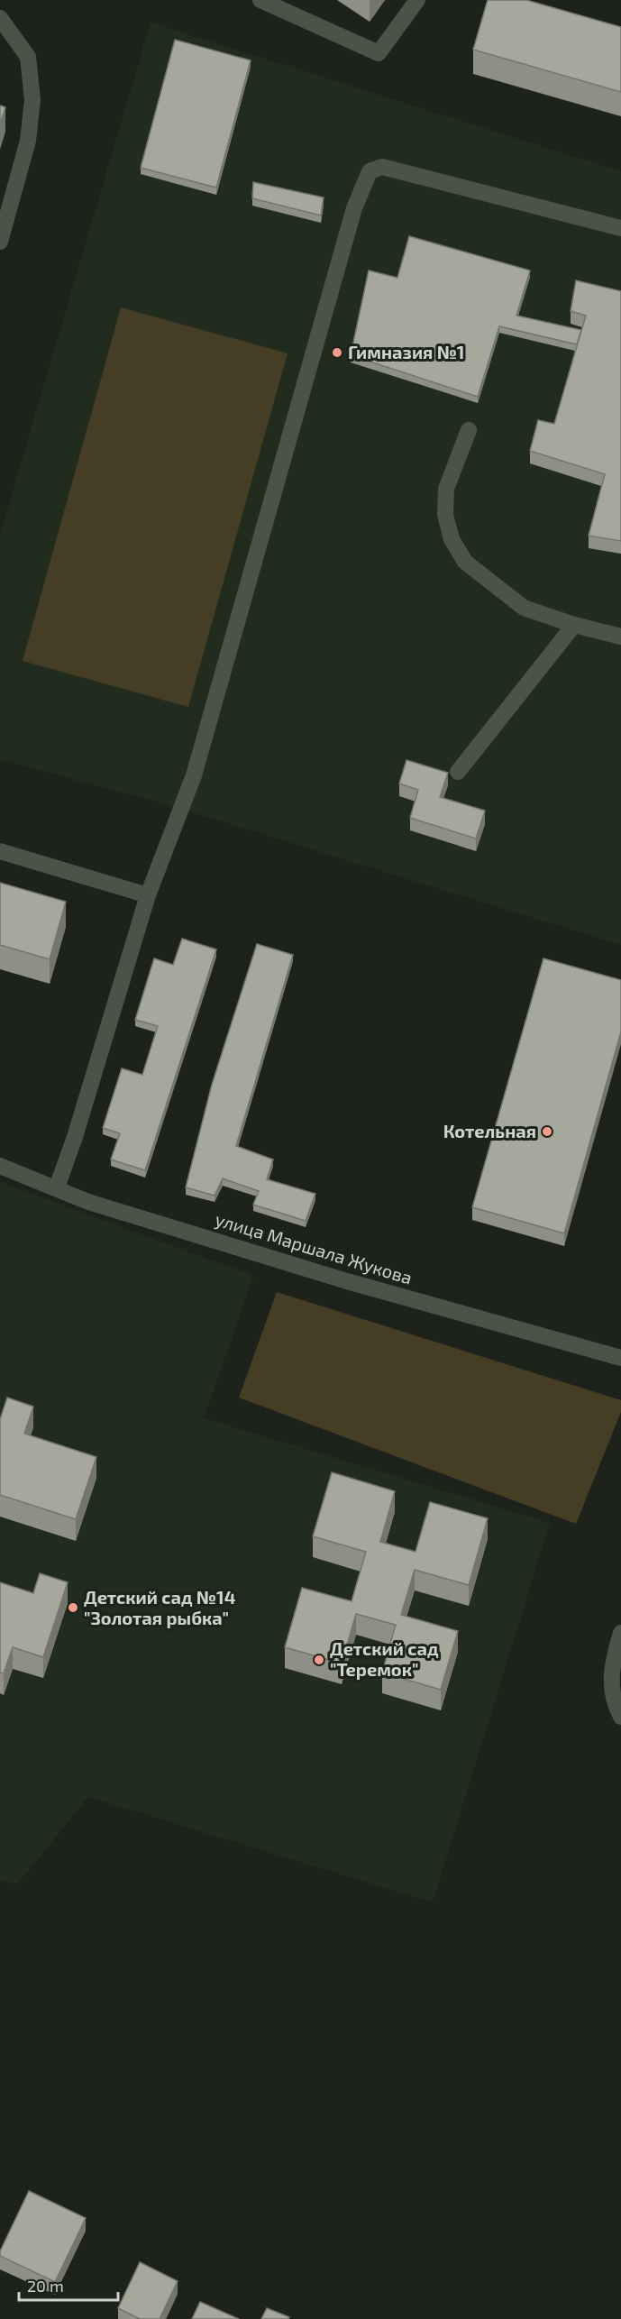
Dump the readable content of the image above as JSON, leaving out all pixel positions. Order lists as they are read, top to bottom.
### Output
{
  "streets": {
    "street": ["улица Маршала Жукова"]
  },
  "places": [
    "Гимназия №1",
    "Котельная",
    "Детский сад №14 \"Золотая рыбка\"",
    "Детский сад \"Теремок\""
  ],
  "scale_bar": "20 m"
}
